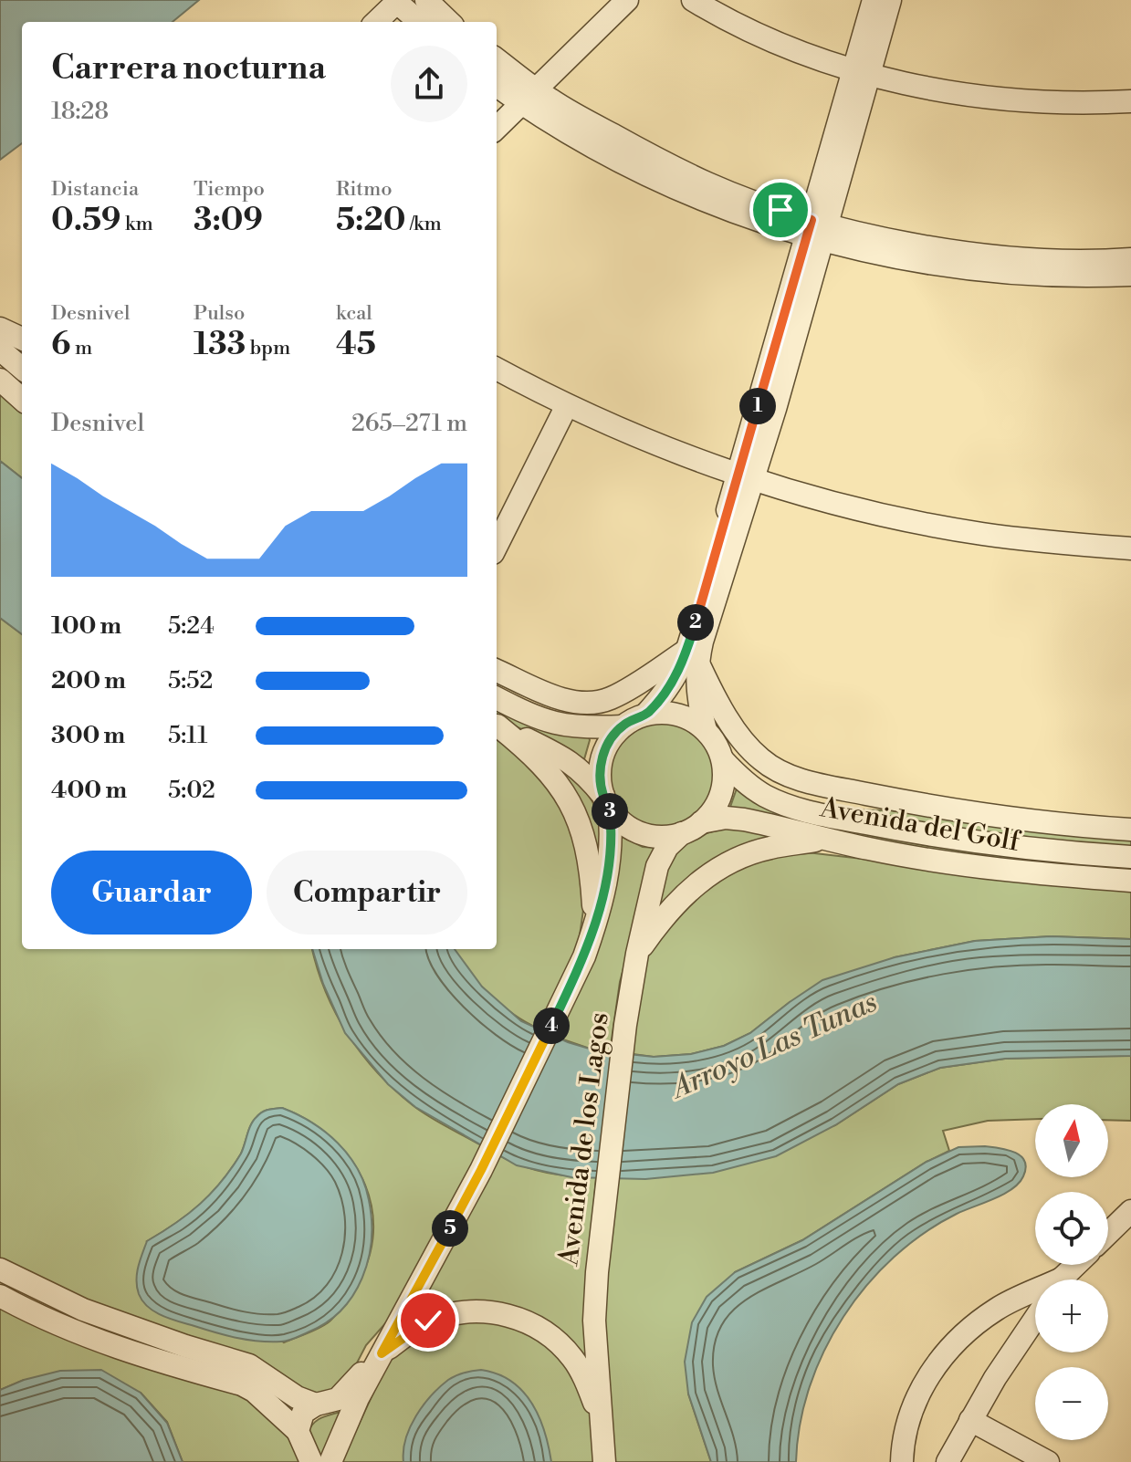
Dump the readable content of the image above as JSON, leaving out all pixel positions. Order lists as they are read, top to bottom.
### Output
{
  "streets": {
    "street": ["Avenida del Golf", "Avenida de los Lagos"]
  },
  "crossings": [
    ["Avenida del Golf", "Avenida de los Lagos"]
  ],
  "water": ["Arroyo Las Tunas"],
  "north": "top",
  "page": {
    "heading": ["Carrera nocturna", "18:28"],
    "stats": [
      ["Distancia", "0.59 km"],
      ["Tiempo", "3:09"],
      ["Ritmo", "5:20 /km"],
      ["Desnivel", "6 m"],
      ["Pulso", "133 bpm"],
      ["kcal", "45"]
    ],
    "pins": [
      "1",
      "2",
      "3",
      "4",
      "5"
    ],
    "chart": ["Desnivel", "265–271 m"],
    "list": [
      {
        "name": "100 m",
        "note": "5:24"
      },
      {
        "name": "200 m",
        "note": "5:52"
      },
      {
        "name": "300 m",
        "note": "5:11"
      },
      {
        "name": "400 m",
        "note": "5:02"
      }
    ],
    "buttons": ["Guardar", "Compartir"],
    "map_buttons": ["+", "−"]
  }
}
